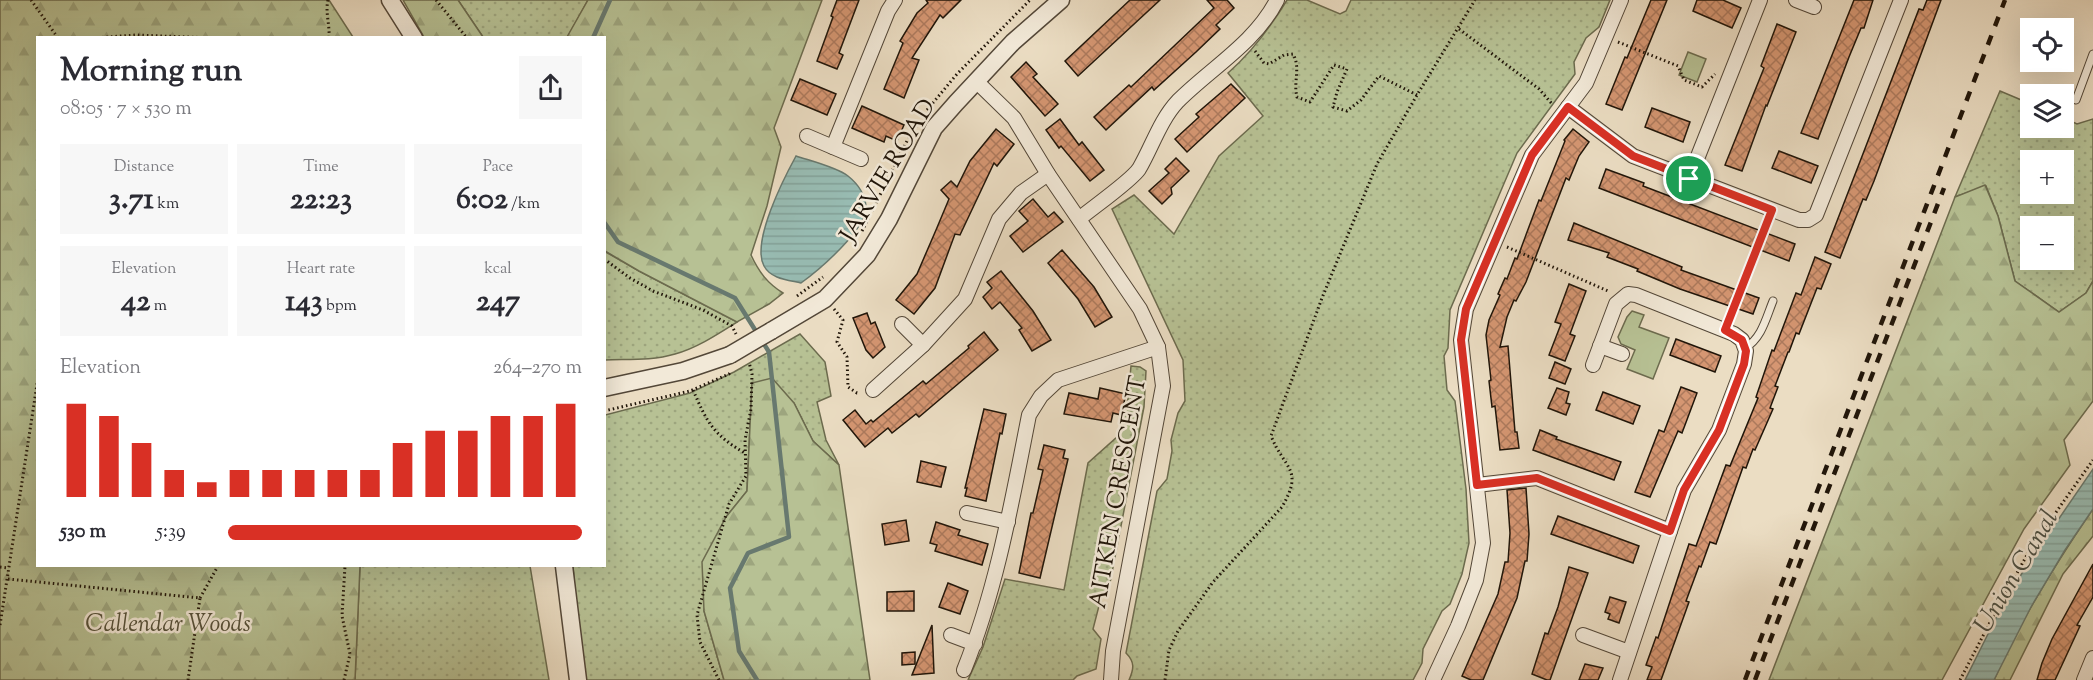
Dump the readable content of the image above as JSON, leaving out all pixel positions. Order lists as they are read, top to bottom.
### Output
{
  "streets": {
    "street": ["JARVIE ROAD", "AITKEN CRESCENT"]
  },
  "crossings": [
    ["JARVIE ROAD", "AITKEN CRESCENT"]
  ],
  "water": ["Union Canal"],
  "parks": ["Callendar Woods"],
  "page": {
    "map_buttons": ["+", "−"],
    "heading": ["Morning run", "08:05 · 7 × 530 m"],
    "stats": [
      ["Distance", "3.71 km"],
      ["Time", "22:23"],
      ["Pace", "6:02 /km"],
      ["Elevation", "42 m"],
      ["Heart rate", "143 bpm"],
      ["kcal", "247"]
    ],
    "chart": ["Elevation", "264–270 m"],
    "list": [
      {
        "name": "530 m",
        "note": "5:39"
      }
    ]
  }
}
